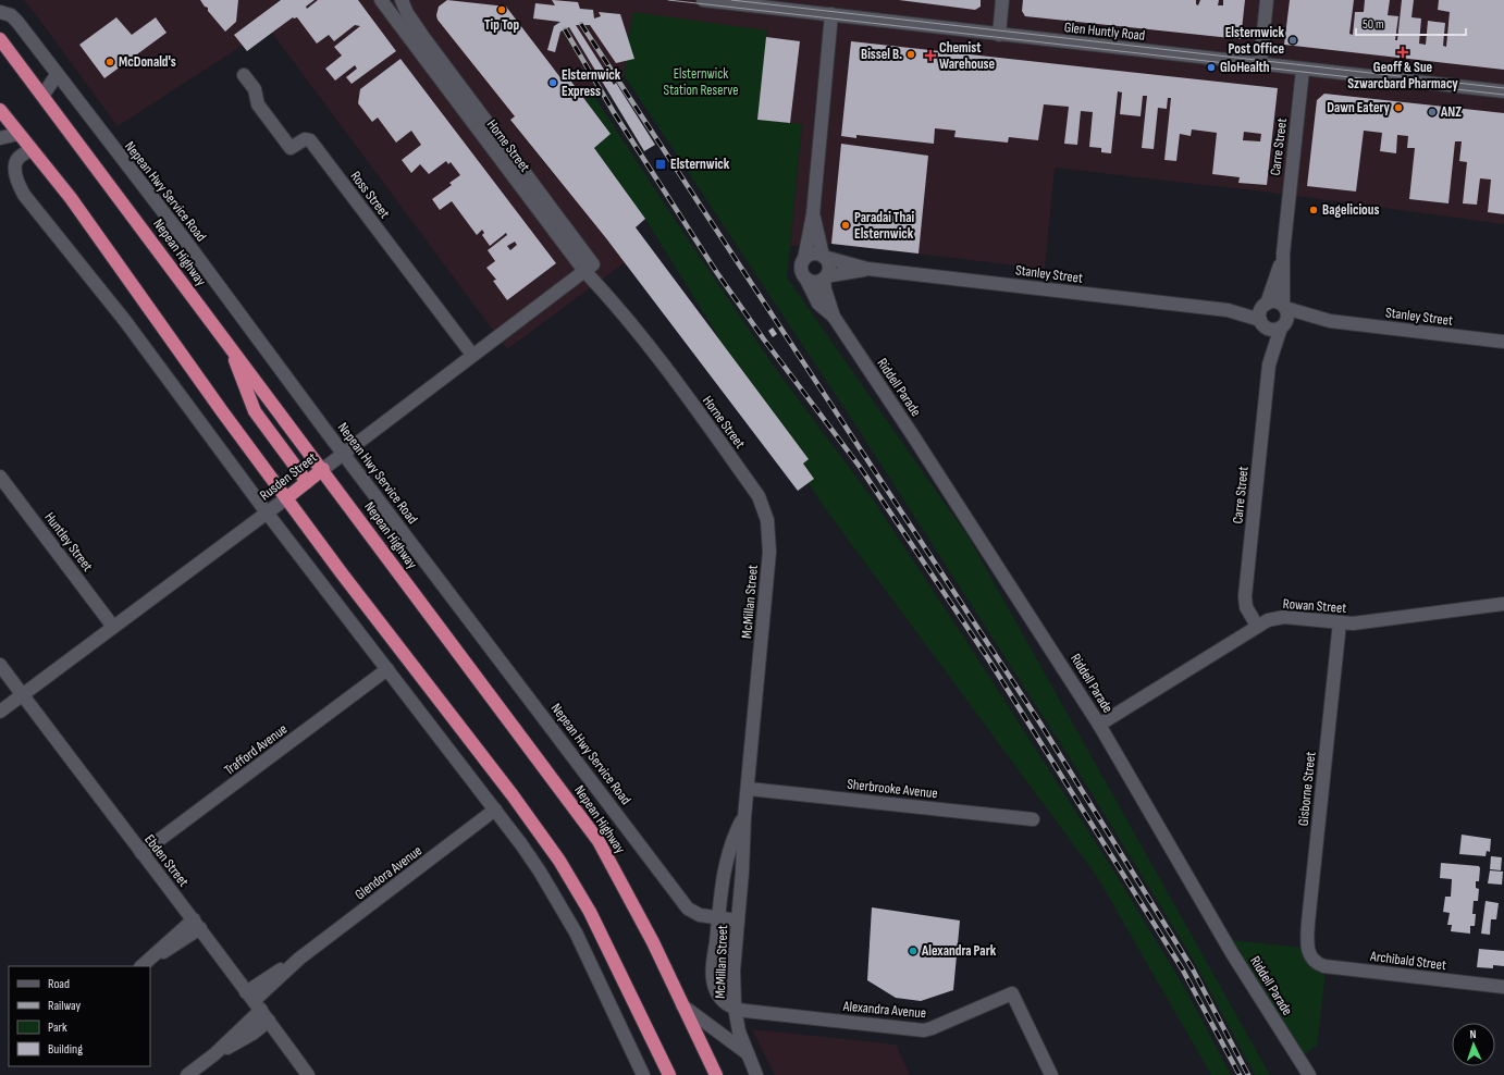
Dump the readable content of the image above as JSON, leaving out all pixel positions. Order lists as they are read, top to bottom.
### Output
{
  "streets": {
    "highway": ["Nepean Highway", "Rusden Street"],
    "street": [
      "Glen Huntly Road",
      "Horne Street",
      "Carre Street",
      "Nepean Hwy Service Road",
      "Ross Street",
      "Stanley Street",
      "Riddell Parade",
      "Huntley Street",
      "McMillan Street",
      "Rowan Street",
      "Trafford Avenue",
      "Sherbrooke Avenue",
      "Gisborne Street",
      "Ebden Street",
      "Glendora Avenue",
      "Archibald Street",
      "Alexandra Avenue"
    ]
  },
  "crossings": [
    ["Glen Huntly Road", "Carre Street"],
    ["Horne Street", "Rusden Street"],
    ["Horne Street", "McMillan Street"],
    ["Carre Street", "Stanley Street"],
    ["Carre Street", "Rowan Street"],
    ["Nepean Hwy Service Road", "Rusden Street"],
    ["Nepean Hwy Service Road", "McMillan Street"],
    ["Ross Street", "Rusden Street"],
    ["Nepean Highway", "Rusden Street"],
    ["Stanley Street", "Riddell Parade"],
    ["Riddell Parade", "Rowan Street"],
    ["Rusden Street", "Huntley Street"],
    ["Rusden Street", "Ebden Street"],
    ["McMillan Street", "Sherbrooke Avenue"],
    ["McMillan Street", "Alexandra Avenue"],
    ["Rowan Street", "Gisborne Street"],
    ["Trafford Avenue", "Ebden Street"],
    ["Gisborne Street", "Archibald Street"],
    ["Ebden Street", "Glendora Avenue"]
  ],
  "parks": ["Elsternwick Station Reserve"],
  "places": {
    "other": [
      "Tip Top",
      "Elsternwick Post Office",
      "Bissel B.",
      "McDonald's",
      "GloHealth",
      "Elsternwick Express",
      "Dawn Eatery",
      "ANZ",
      "Bagelicious",
      "Paradai Thai Elsternwick",
      "Alexandra Park"
    ],
    "health": ["Geoff & Sue Szwarcbard Pharmacy", "Chemist Warehouse"],
    "transit": ["Elsternwick"]
  },
  "legend": [
    "Road",
    "Railway",
    "Park",
    "Building"
  ],
  "scale_bar": "50 m",
  "north": "top"
}
